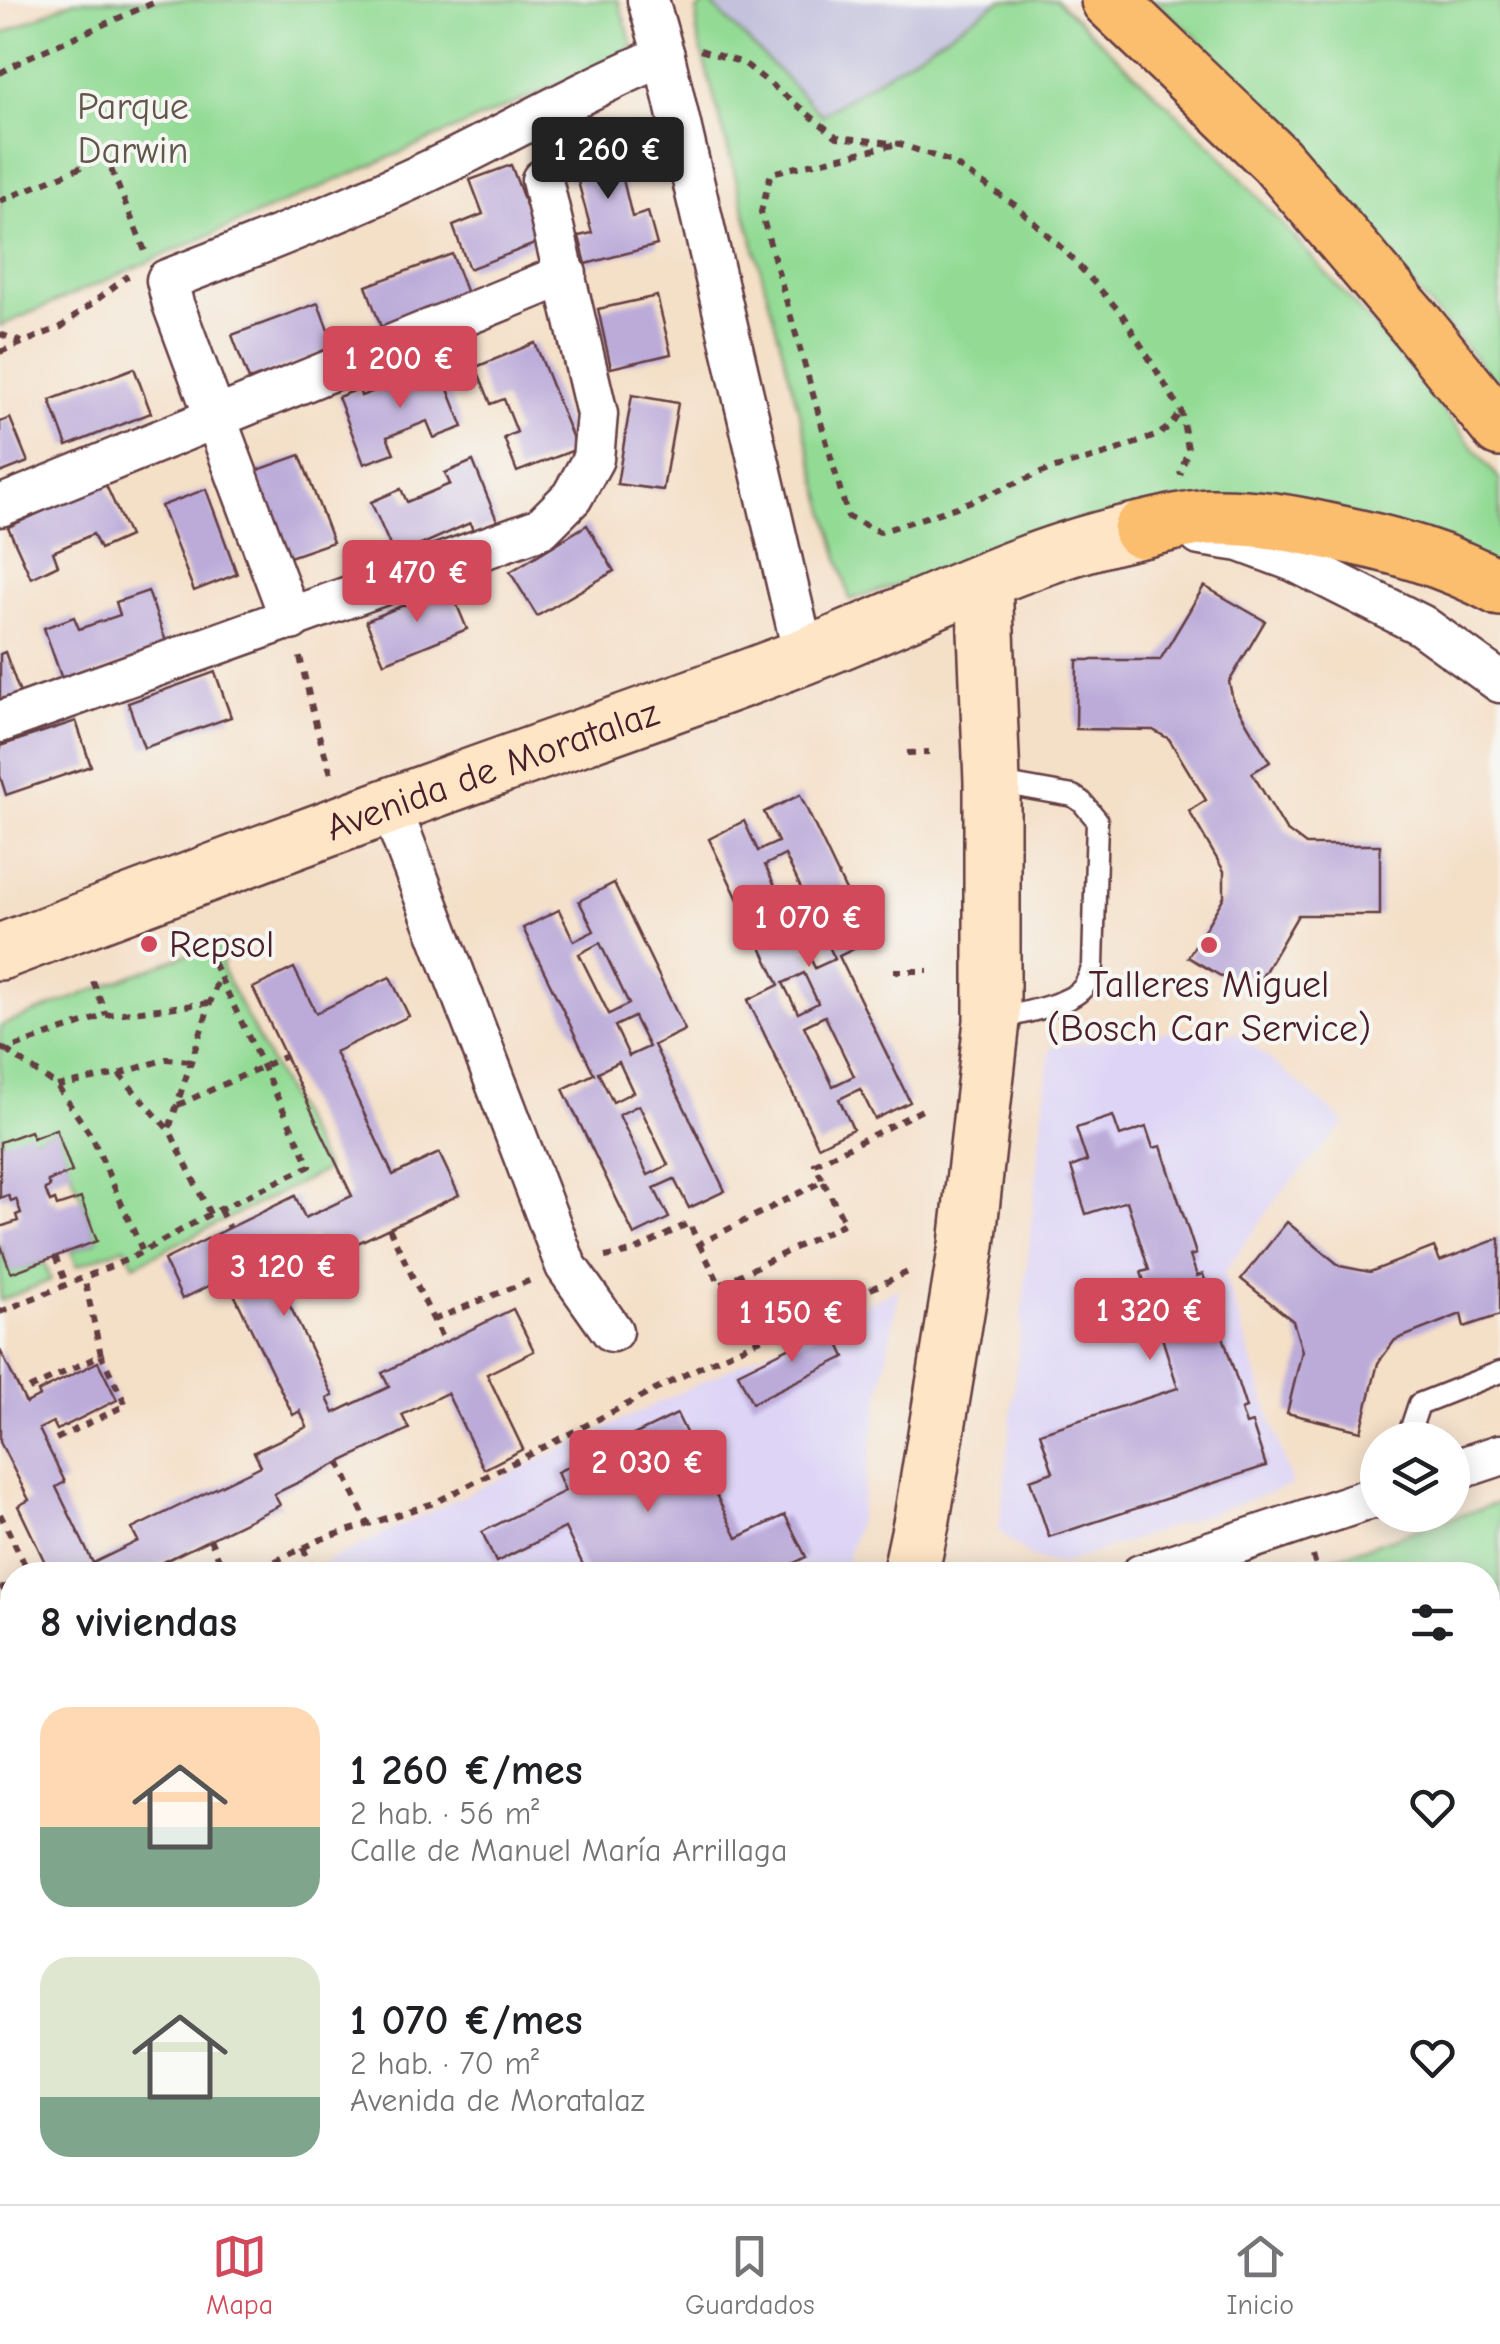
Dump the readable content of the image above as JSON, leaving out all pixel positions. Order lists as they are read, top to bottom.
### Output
{
  "streets": {
    "street": ["Avenida de Moratalaz"]
  },
  "parks": ["Parque Darwin"],
  "places": ["Repsol", "Talleres Miguel (Bosch Car Service)"],
  "page": {
    "price": [
      "1 260 €",
      "1 200 €",
      "1 470 €",
      "1 070 €",
      "3 120 €",
      "1 320 €",
      "1 150 €",
      "2 030 €"
    ],
    "heading": "8 viviendas",
    "list": [
      {
        "name": "1 260 €/mes",
        "note": "2 hab. · 56 m² · Calle de Manuel María Arrillaga"
      },
      {
        "name": "1 070 €/mes",
        "note": "2 hab. · 70 m² · Avenida de Moratalaz"
      }
    ],
    "tabs": ["Mapa", "Guardados", "Inicio"]
  }
}
